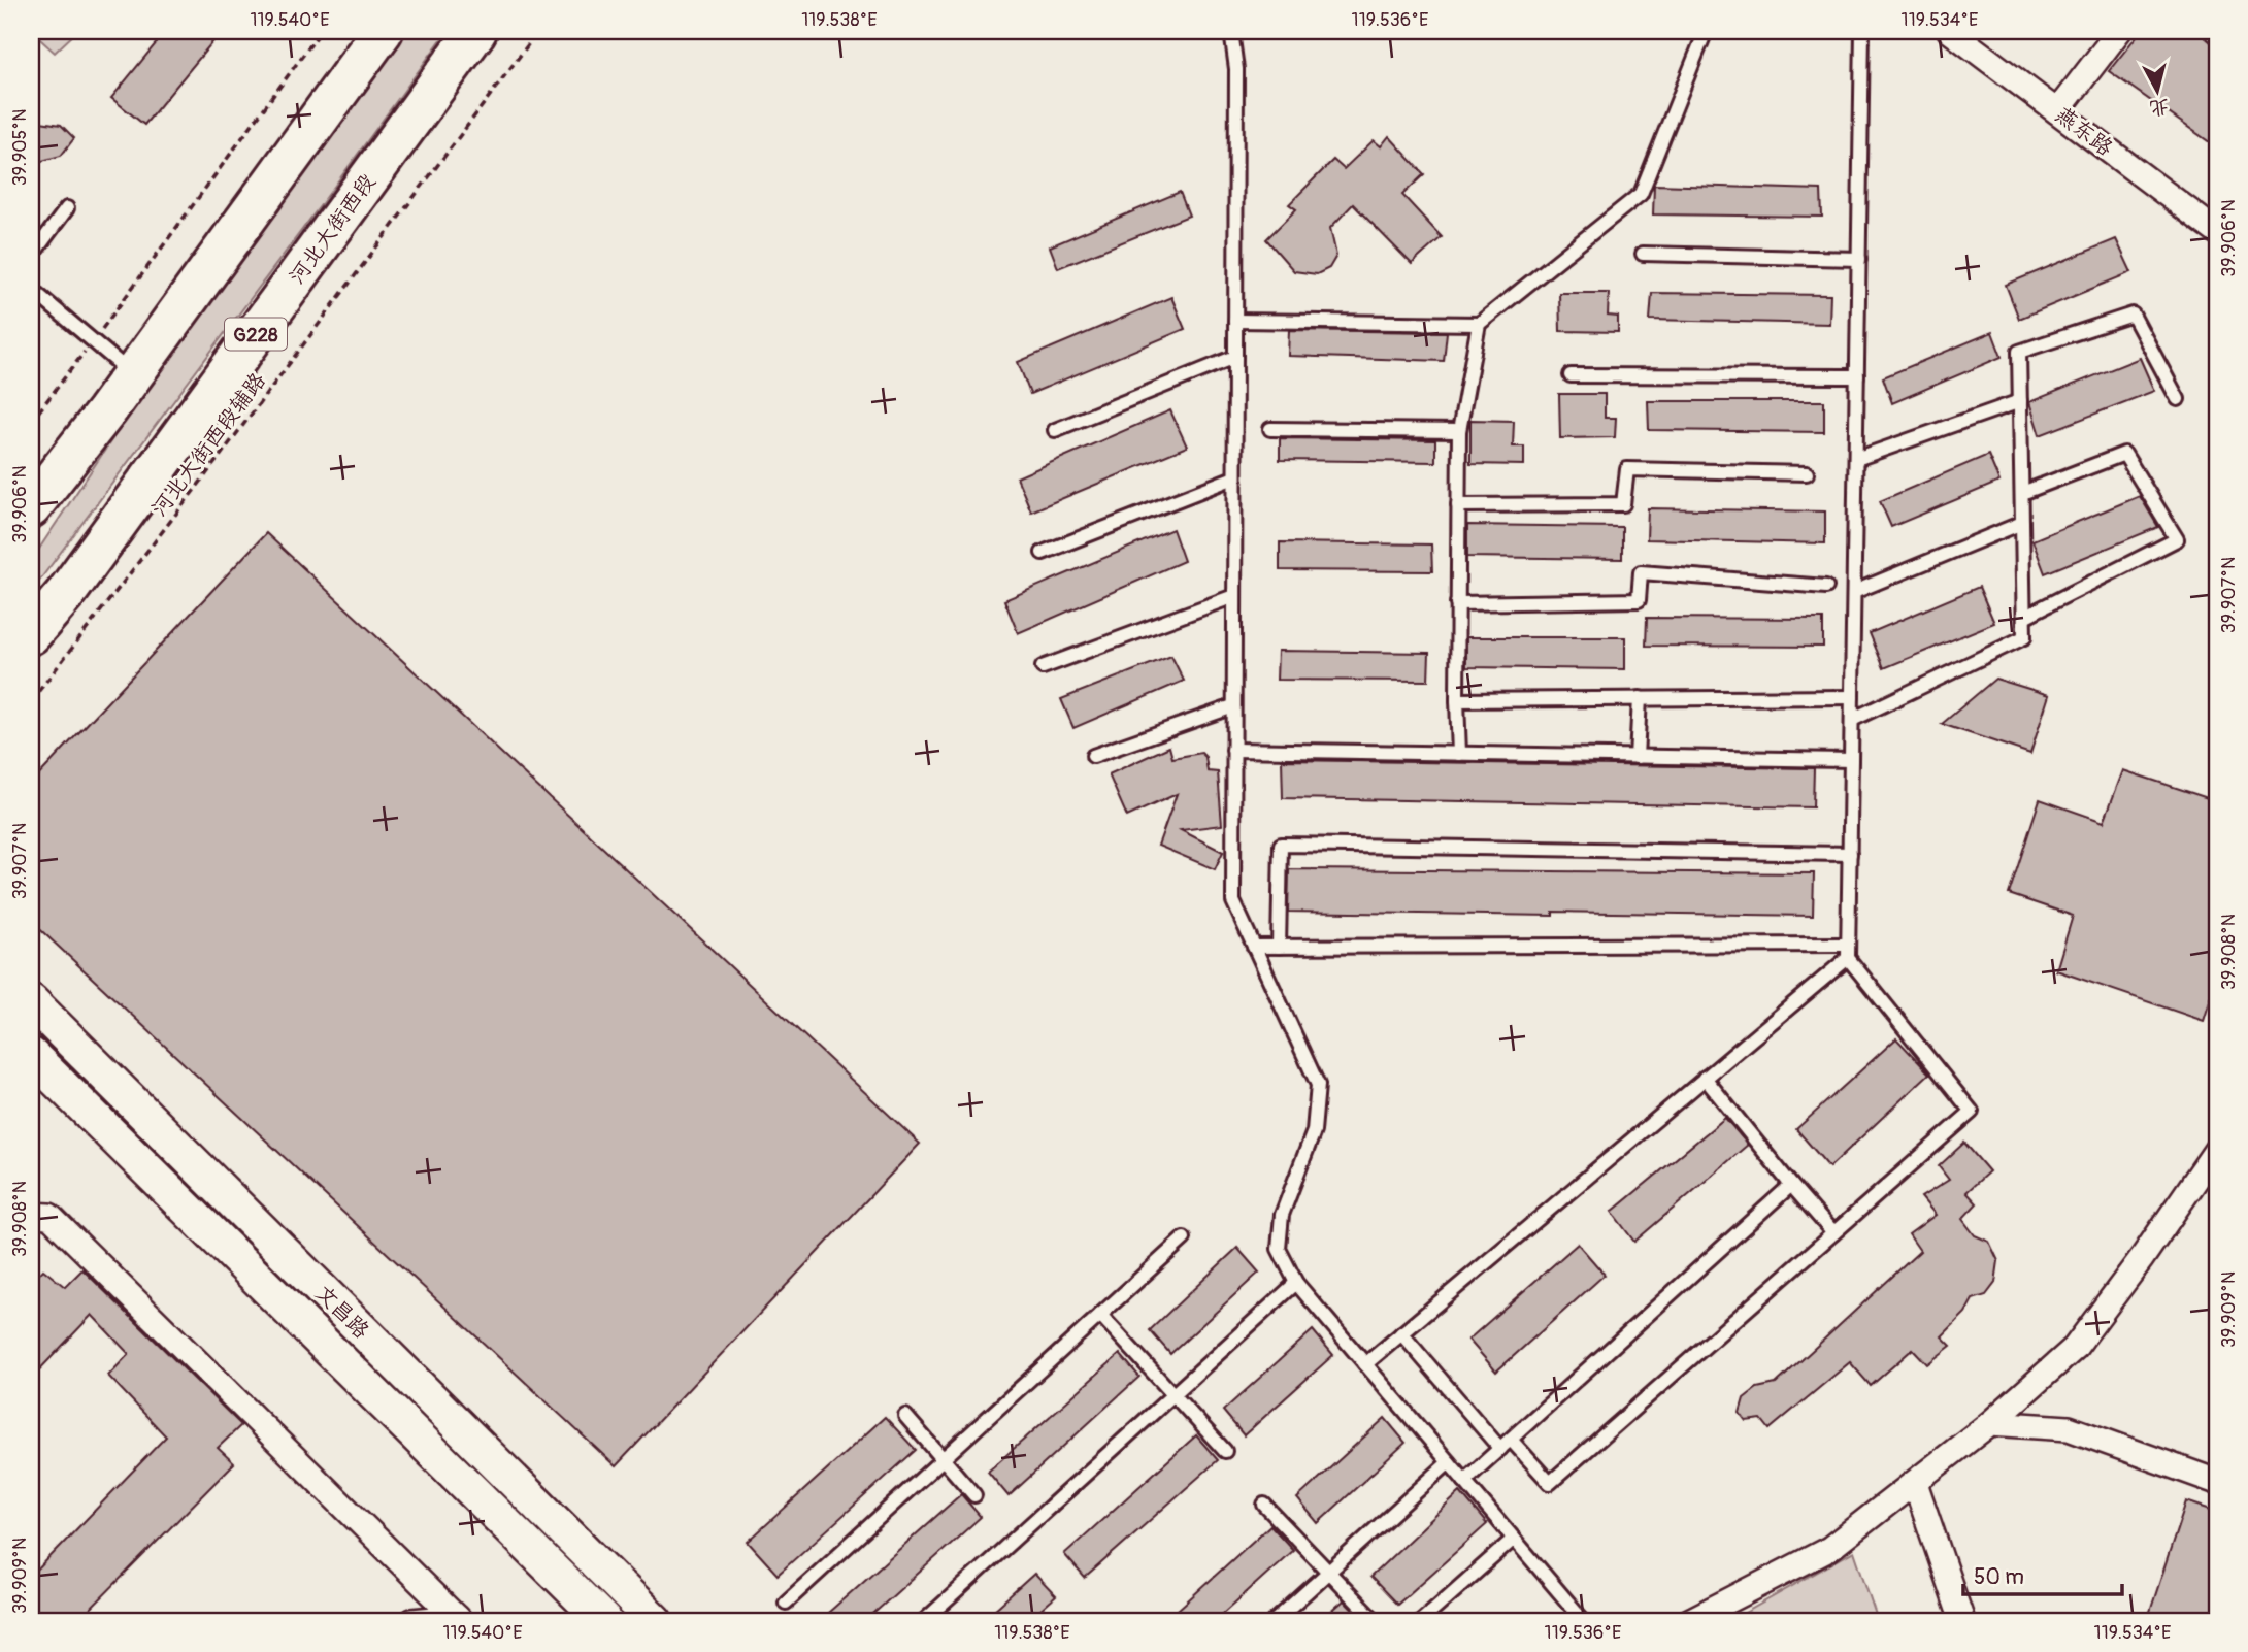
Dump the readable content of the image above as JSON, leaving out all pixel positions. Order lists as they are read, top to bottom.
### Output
{
  "streets": {
    "highway": ["河北大街西段", "G228"],
    "main road": ["文昌路"],
    "street": ["燕东路"],
    "path": ["河北大街西段辅路"]
  },
  "scale_bar": "50 m",
  "north": "bottom",
  "coordinates": [
    "119.540°E",
    "119.538°E",
    "119.536°E",
    "119.534°E",
    "39.905°N",
    "39.906°N",
    "39.907°N",
    "39.908°N",
    "39.909°N"
  ]
}
